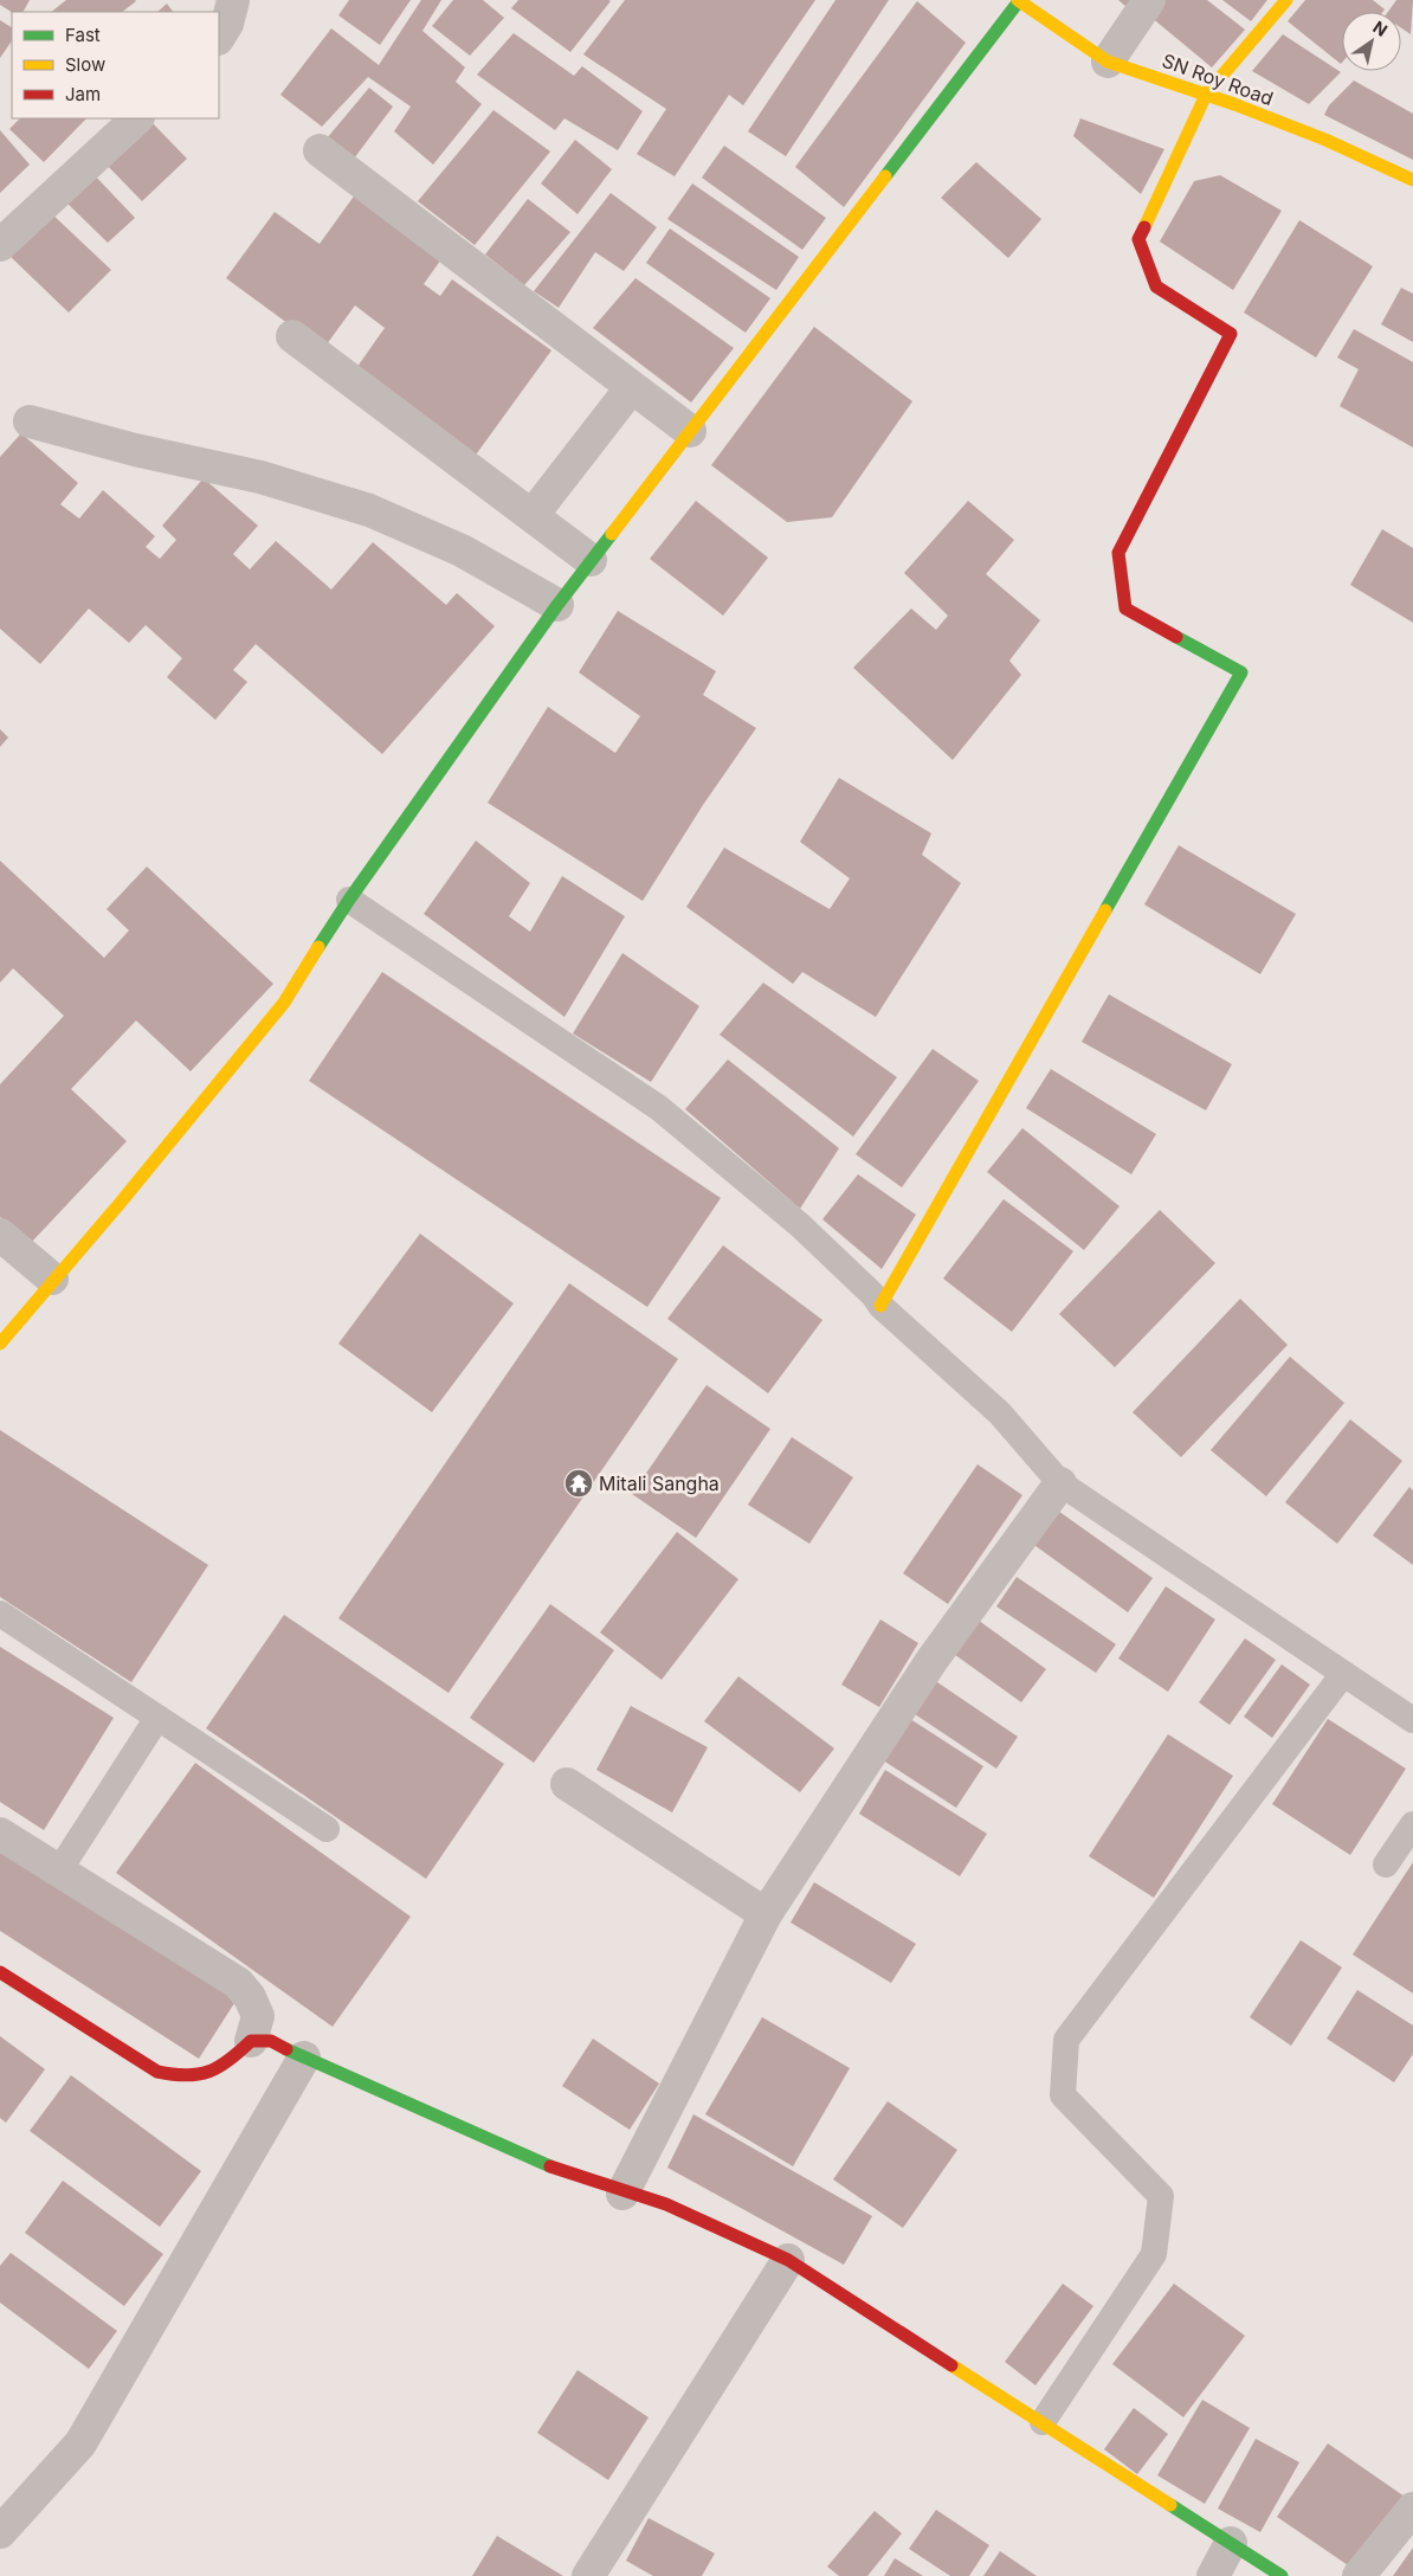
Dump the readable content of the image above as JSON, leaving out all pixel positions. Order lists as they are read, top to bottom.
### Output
{
  "streets": {
    "street": ["SN Roy Road"]
  },
  "places": {
    "temple": ["Mitali Sangha"]
  },
  "legend": ["Fast", "Slow", "Jam"],
  "north": "top right"
}
